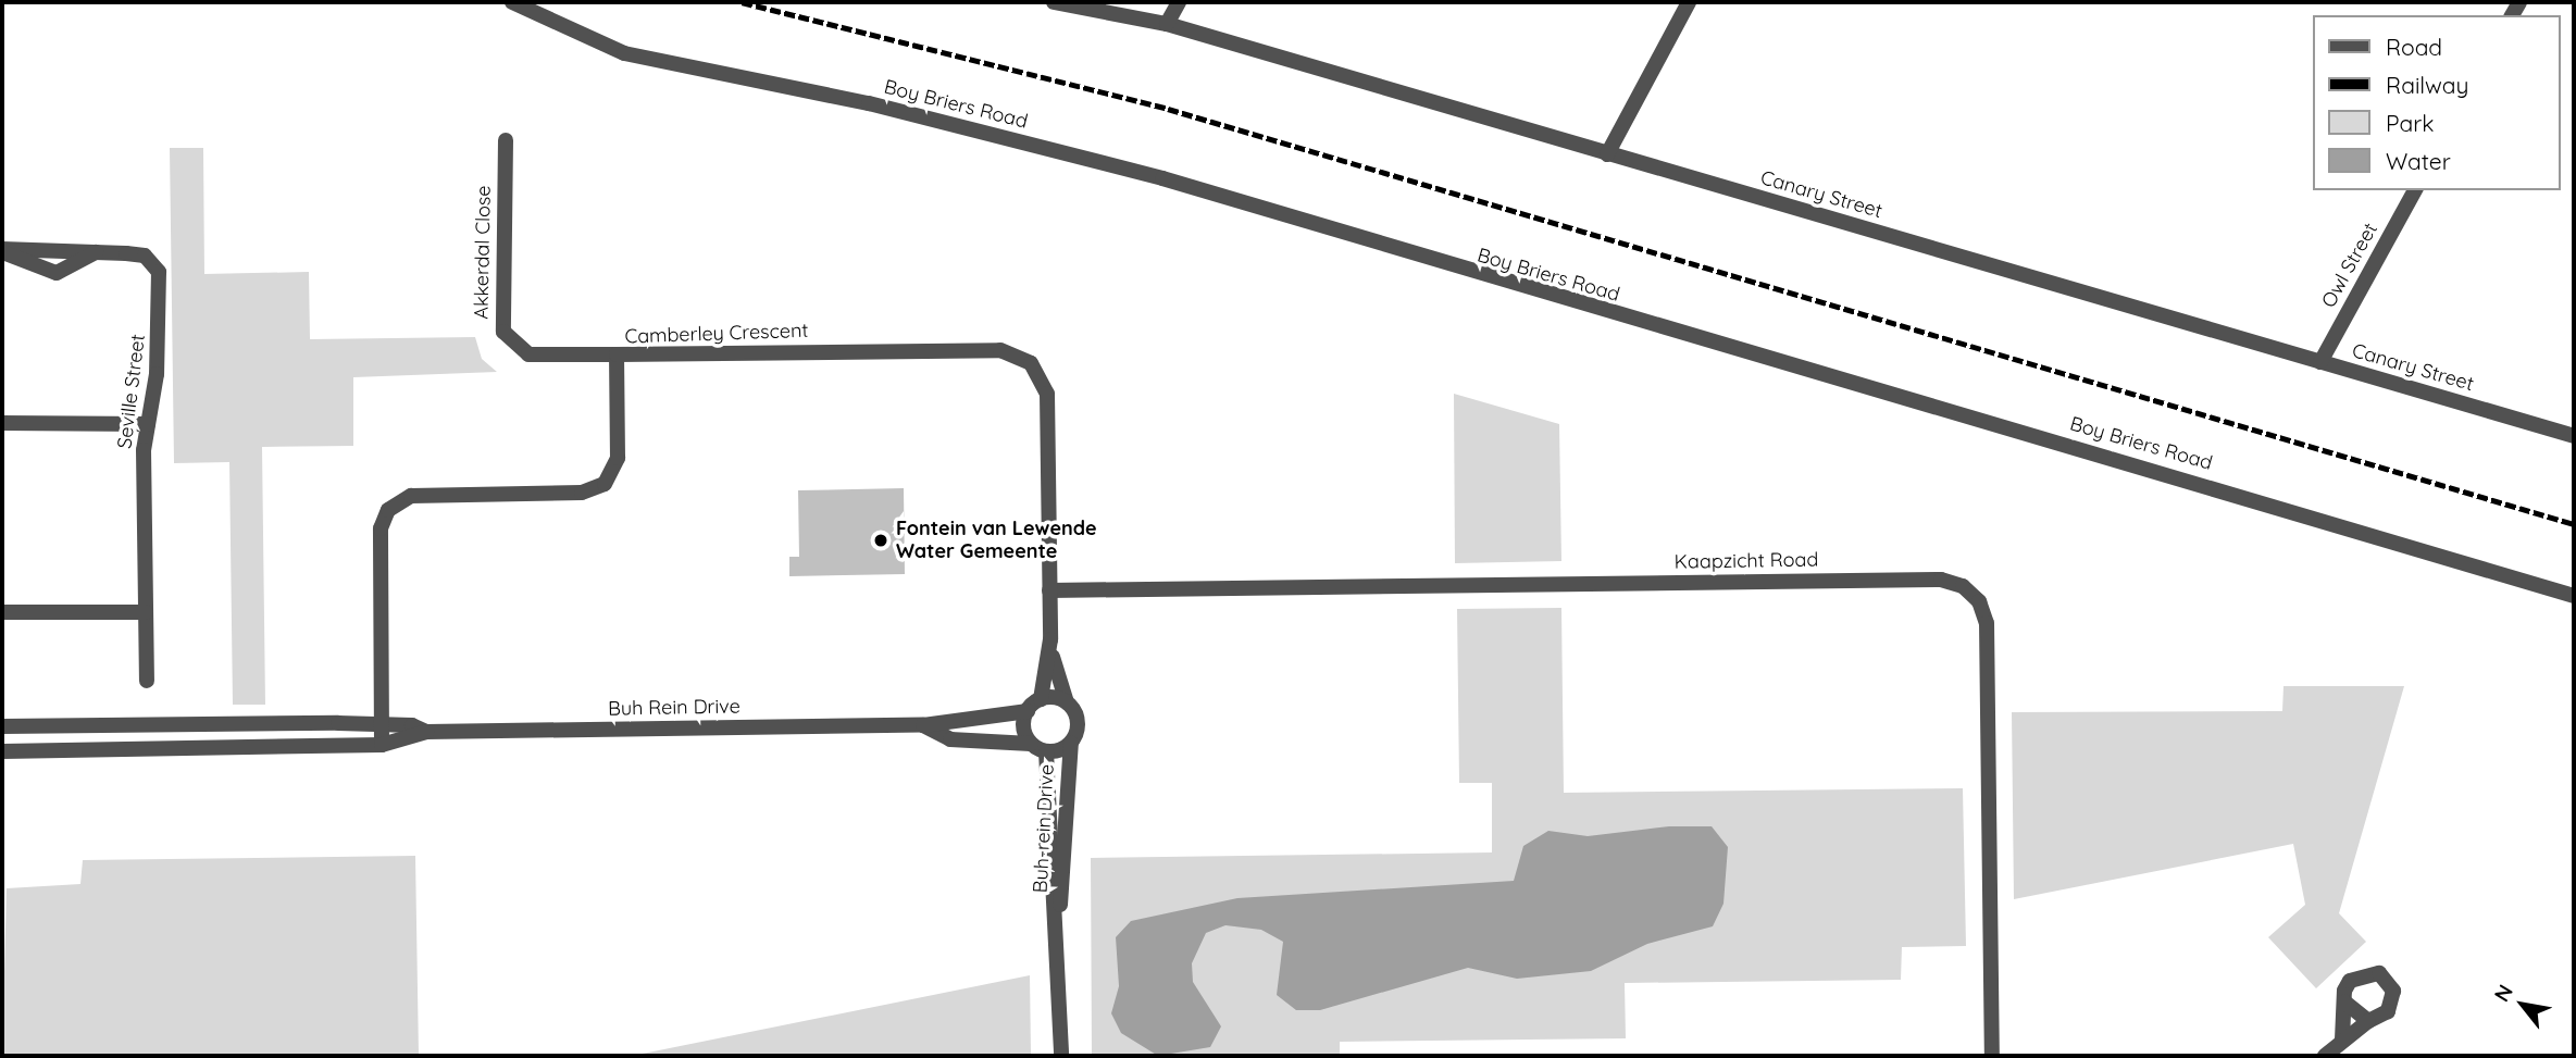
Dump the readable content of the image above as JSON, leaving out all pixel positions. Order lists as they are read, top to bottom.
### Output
{
  "streets": {
    "street": [
      "Boy Briers Road",
      "Canary Street",
      "Akkerdal Close",
      "Owl Street",
      "Camberley Crescent",
      "Seville Street",
      "Kaapzicht Road",
      "Buh Rein Drive",
      "Buh-rein Drive"
    ]
  },
  "crossings": [
    ["Canary Street", "Owl Street"],
    ["Akkerdal Close", "Camberley Crescent"],
    ["Camberley Crescent", "Kaapzicht Road"],
    ["Camberley Crescent", "Buh Rein Drive"],
    ["Camberley Crescent", "Buh-rein Drive"],
    ["Buh Rein Drive", "Buh-rein Drive"]
  ],
  "places": ["Fontein van Lewende Water Gemeente"],
  "legend": [
    "Road",
    "Railway",
    "Park",
    "Water"
  ],
  "north": "top left"
}
